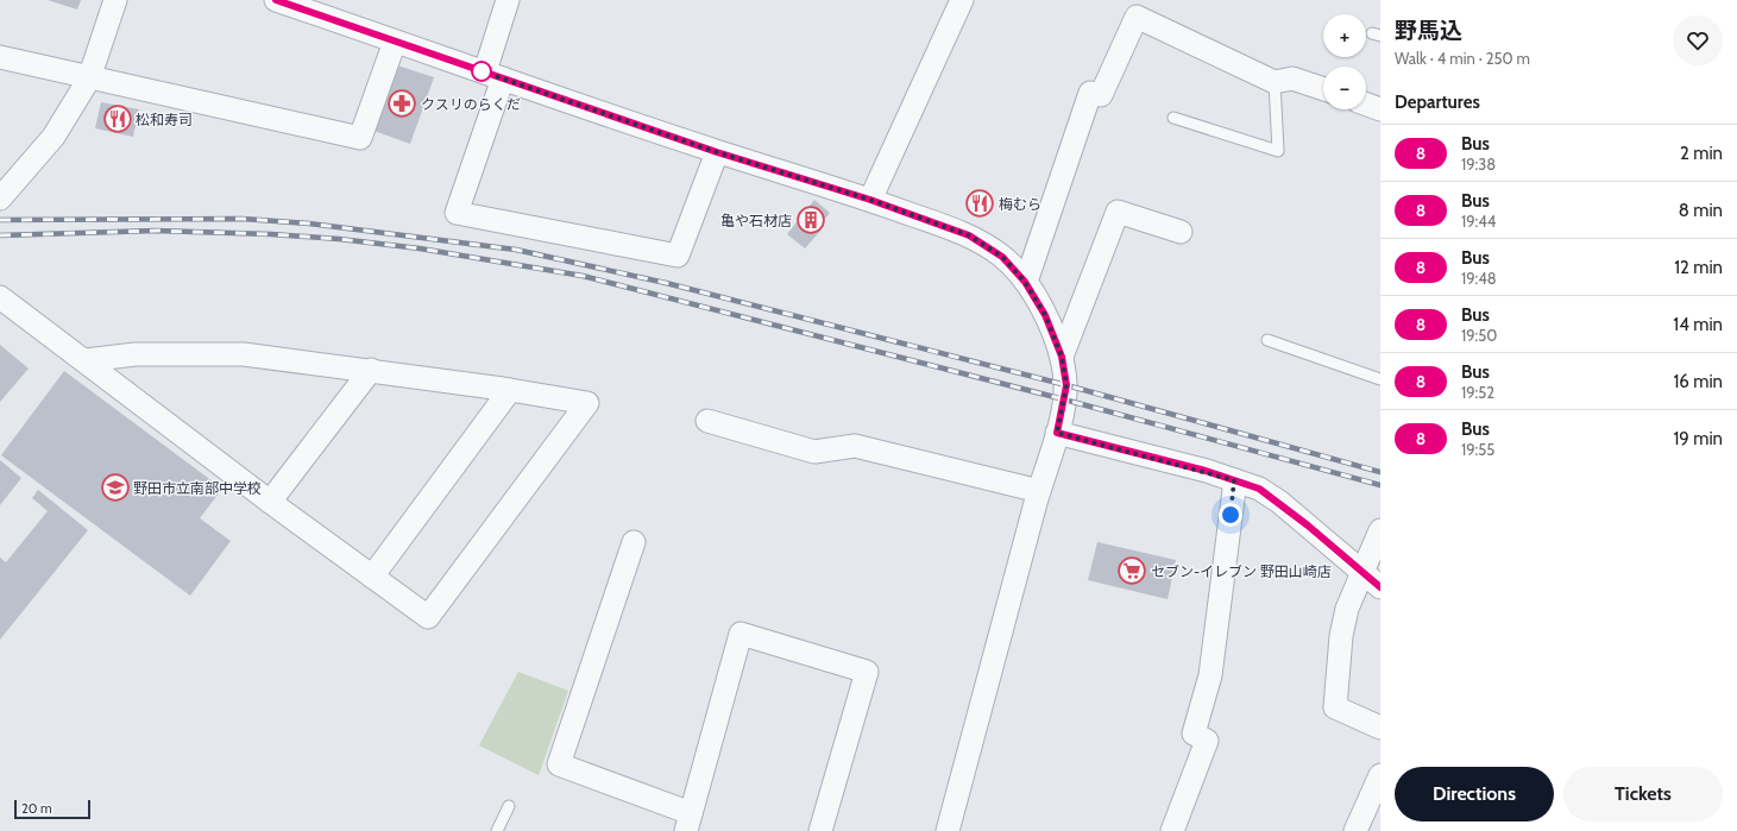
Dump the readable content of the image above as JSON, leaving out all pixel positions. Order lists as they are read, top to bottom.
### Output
{
  "places": {
    "pharmacy": ["クスリのらくだ"],
    "restaurant": ["松和寿司", "梅むら"],
    "building": ["亀や石材店"],
    "school or university": ["野田市立南部中学校"],
    "supermarket": ["セブン-イレブン 野田山崎店"]
  },
  "lines": ["bus line 8"],
  "scale_bar": "20 m",
  "page": {
    "heading": [
      ["野馬込", "Walk · 4 min · 250 m"],
      "Departures"
    ],
    "map_buttons": ["+", "−"],
    "list": [
      {
        "mark": "8",
        "name": "Bus",
        "note": "19:38",
        "value": "2 min"
      },
      {
        "mark": "8",
        "name": "Bus",
        "note": "19:44",
        "value": "8 min"
      },
      {
        "mark": "8",
        "name": "Bus",
        "note": "19:48",
        "value": "12 min"
      },
      {
        "mark": "8",
        "name": "Bus",
        "note": "19:50",
        "value": "14 min"
      },
      {
        "mark": "8",
        "name": "Bus",
        "note": "19:52",
        "value": "16 min"
      },
      {
        "mark": "8",
        "name": "Bus",
        "note": "19:55",
        "value": "19 min"
      }
    ],
    "buttons": ["Directions", "Tickets"],
    "scale": "20 m"
  }
}
